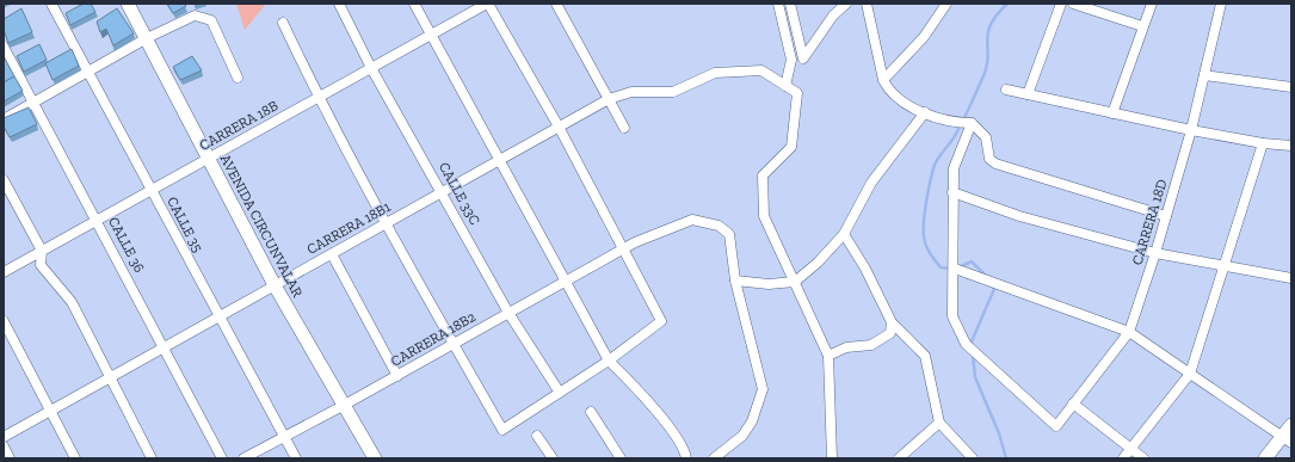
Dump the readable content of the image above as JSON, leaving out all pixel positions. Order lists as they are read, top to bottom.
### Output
{
  "streets": {
    "main road": ["AVENIDA CIRCUNVALAR"],
    "street": [
      "CARRERA 18B",
      "CALLE 33C",
      "CARRERA 18D",
      "CALLE 35",
      "CARRERA 18B1",
      "CALLE 36",
      "CARRERA 18B2"
    ]
  },
  "crossings": [
    ["CARRERA 18B", "CALLE 33C"],
    ["CARRERA 18B", "CALLE 35"],
    ["CARRERA 18B", "AVENIDA CIRCUNVALAR"],
    ["CARRERA 18B", "CALLE 36"],
    ["CALLE 33C", "CARRERA 18B1"],
    ["CALLE 33C", "CARRERA 18B2"],
    ["CALLE 35", "CARRERA 18B1"],
    ["CALLE 35", "CARRERA 18B2"],
    ["AVENIDA CIRCUNVALAR", "CARRERA 18B1"],
    ["AVENIDA CIRCUNVALAR", "CARRERA 18B2"],
    ["CARRERA 18B1", "CALLE 36"]
  ]
}
